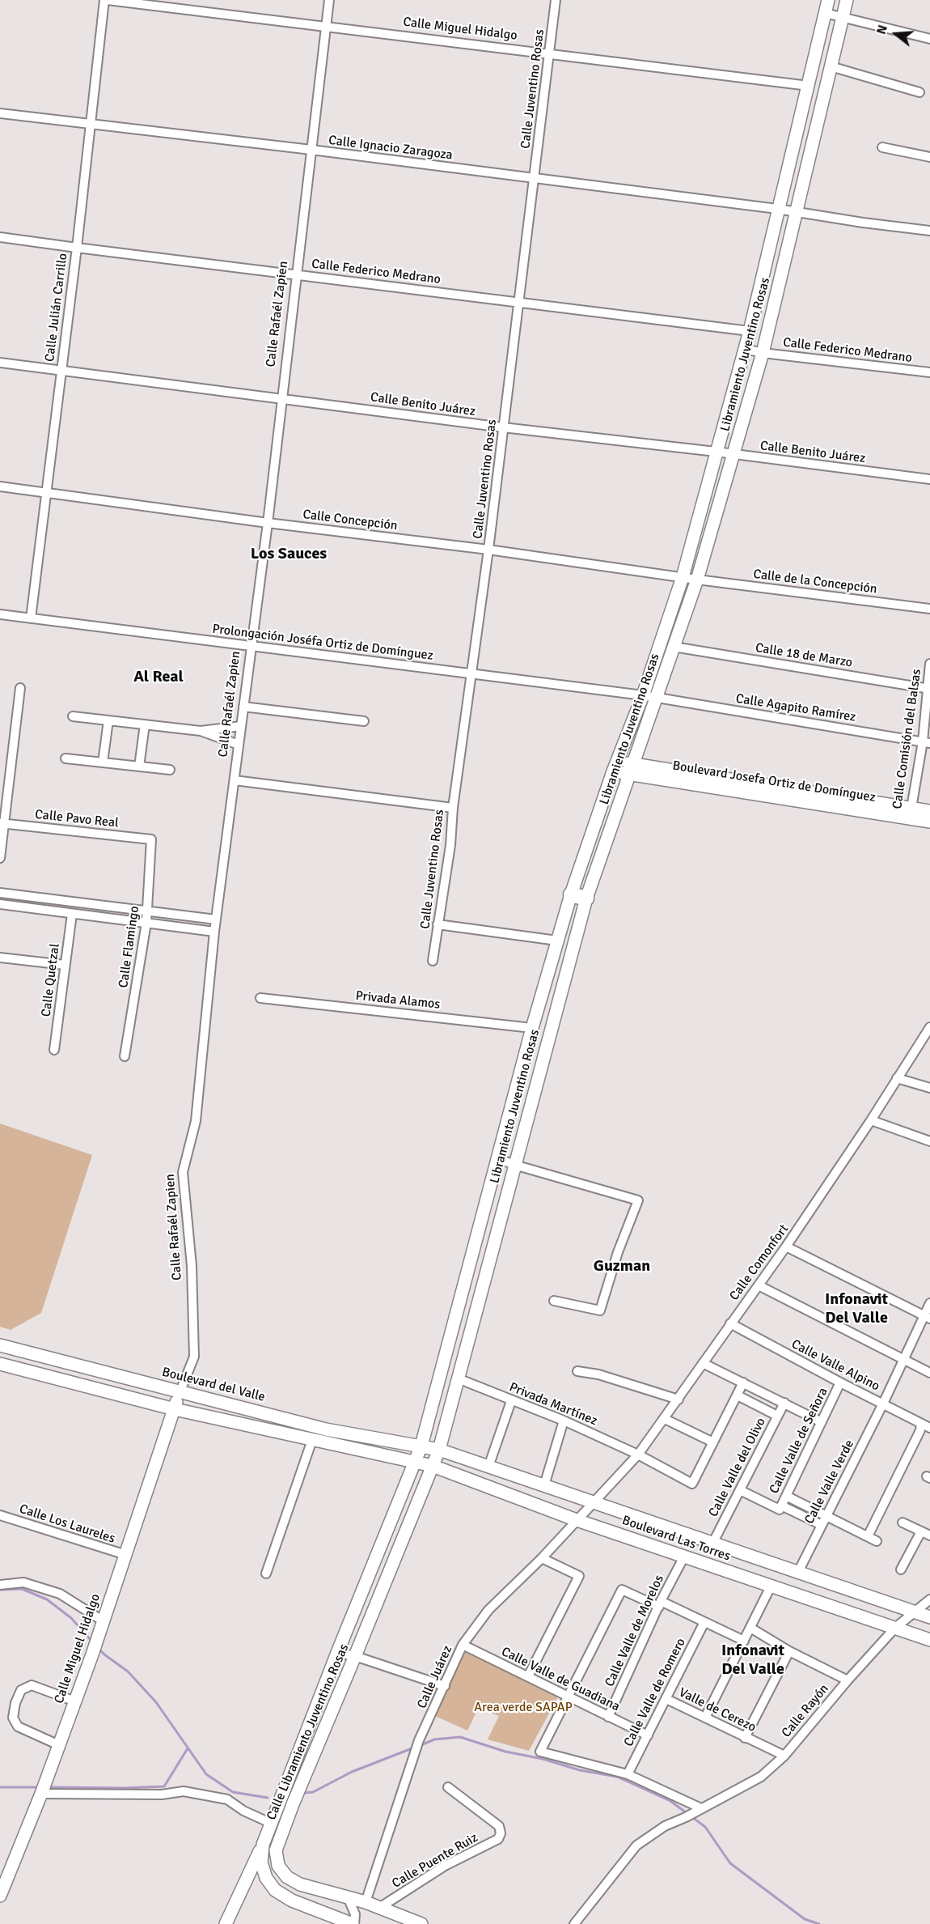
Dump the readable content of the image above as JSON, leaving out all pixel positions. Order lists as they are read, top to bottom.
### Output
{
  "streets": {
    "main road": [
      "Calle Miguel Hidalgo",
      "Calle Rafaél Zapien",
      "Libramiento Juventino Rosas",
      "Boulevard Josefa Ortiz de Domínguez",
      "Boulevard del Valle",
      "Boulevard Las Torres",
      "Calle Libramiento Juventino Rosas"
    ],
    "street": [
      "Calle Juventino Rosas",
      "Calle Ignacio Zaragoza",
      "Calle Federico Medrano",
      "Calle Julián Carrillo",
      "Calle Benito Juárez",
      "Calle Concepción",
      "Calle de la Concepción",
      "Prolongación Joséfa Ortiz de Domínguez",
      "Calle 18 de Marzo",
      "Calle Agapito Ramírez",
      "Calle Comisión del Balsas",
      "Calle Pavo Real",
      "Calle Flamingo",
      "Calle Quetzal",
      "Privada Alamos",
      "Calle Comonfort",
      "Calle Valle Alpino",
      "Privada Martínez",
      "Calle Valle de Señora",
      "Calle Valle del Olivo",
      "Calle Valle Verde",
      "Calle Los Laureles",
      "Calle Valle de Morelos",
      "Calle Juárez",
      "Calle Valle de Guadiana",
      "Calle Valle de Romero",
      "Valle de Cerezo",
      "Calle Rayón",
      "Calle Puente Ruiz"
    ]
  },
  "crossings": [
    ["Calle Miguel Hidalgo", "Calle Juventino Rosas"],
    ["Calle Miguel Hidalgo", "Calle Julián Carrillo"],
    ["Calle Miguel Hidalgo", "Calle Rafaél Zapien"],
    ["Calle Miguel Hidalgo", "Libramiento Juventino Rosas"],
    ["Calle Miguel Hidalgo", "Calle Los Laureles"],
    ["Calle Juventino Rosas", "Calle Ignacio Zaragoza"],
    ["Calle Juventino Rosas", "Calle Federico Medrano"],
    ["Calle Juventino Rosas", "Calle Benito Juárez"],
    ["Calle Juventino Rosas", "Calle Concepción"],
    ["Calle Juventino Rosas", "Prolongación Joséfa Ortiz de Domínguez"],
    ["Calle Ignacio Zaragoza", "Calle Julián Carrillo"],
    ["Calle Ignacio Zaragoza", "Calle Rafaél Zapien"],
    ["Calle Ignacio Zaragoza", "Libramiento Juventino Rosas"],
    ["Calle Federico Medrano", "Calle Julián Carrillo"],
    ["Calle Federico Medrano", "Calle Rafaél Zapien"],
    ["Calle Federico Medrano", "Libramiento Juventino Rosas"],
    ["Calle Julián Carrillo", "Calle Benito Juárez"],
    ["Calle Julián Carrillo", "Calle Concepción"],
    ["Calle Julián Carrillo", "Prolongación Joséfa Ortiz de Domínguez"],
    ["Calle Rafaél Zapien", "Calle Benito Juárez"],
    ["Calle Rafaél Zapien", "Calle Concepción"],
    ["Calle Rafaél Zapien", "Prolongación Joséfa Ortiz de Domínguez"],
    ["Calle Rafaél Zapien", "Boulevard del Valle"],
    ["Libramiento Juventino Rosas", "Calle Benito Juárez"],
    ["Libramiento Juventino Rosas", "Calle Concepción"],
    ["Libramiento Juventino Rosas", "Calle de la Concepción"],
    ["Libramiento Juventino Rosas", "Prolongación Joséfa Ortiz de Domínguez"],
    ["Libramiento Juventino Rosas", "Calle 18 de Marzo"],
    ["Libramiento Juventino Rosas", "Calle Agapito Ramírez"],
    ["Libramiento Juventino Rosas", "Boulevard Josefa Ortiz de Domínguez"],
    ["Libramiento Juventino Rosas", "Privada Alamos"],
    ["Libramiento Juventino Rosas", "Boulevard del Valle"],
    ["Libramiento Juventino Rosas", "Privada Martínez"],
    ["Libramiento Juventino Rosas", "Boulevard Las Torres"],
    ["Libramiento Juventino Rosas", "Calle Libramiento Juventino Rosas"],
    ["Calle Concepción", "Calle de la Concepción"],
    ["Prolongación Joséfa Ortiz de Domínguez", "Calle Agapito Ramírez"],
    ["Calle 18 de Marzo", "Calle Comisión del Balsas"],
    ["Calle Agapito Ramírez", "Calle Comisión del Balsas"],
    ["Calle Comisión del Balsas", "Boulevard Josefa Ortiz de Domínguez"],
    ["Calle Pavo Real", "Calle Flamingo"],
    ["Calle Comonfort", "Calle Valle Alpino"],
    ["Calle Comonfort", "Privada Martínez"],
    ["Calle Comonfort", "Boulevard Las Torres"],
    ["Calle Comonfort", "Calle Juárez"],
    ["Calle Valle Alpino", "Calle Valle de Señora"],
    ["Calle Valle Alpino", "Calle Valle Verde"],
    ["Boulevard del Valle", "Boulevard Las Torres"],
    ["Calle Valle del Olivo", "Boulevard Las Torres"],
    ["Calle Valle Verde", "Boulevard Las Torres"],
    ["Boulevard Las Torres", "Calle Valle de Morelos"],
    ["Boulevard Las Torres", "Calle Juárez"],
    ["Boulevard Las Torres", "Calle Rayón"],
    ["Boulevard Las Torres", "Calle Libramiento Juventino Rosas"],
    ["Calle Valle de Morelos", "Calle Valle de Guadiana"],
    ["Calle Juárez", "Calle Valle de Guadiana"],
    ["Calle Juárez", "Calle Libramiento Juventino Rosas"],
    ["Calle Valle de Guadiana", "Calle Valle de Romero"],
    ["Calle Valle de Romero", "Valle de Cerezo"],
    ["Valle de Cerezo", "Calle Rayón"],
    ["Calle Libramiento Juventino Rosas", "Calle Puente Ruiz"]
  ],
  "districts": [
    "Los Sauces",
    "Al Real",
    "Guzman",
    "Infonavit Del Valle",
    "Infonavit Del Valle"
  ],
  "parks": ["Area verde SAPAP"],
  "north": "left"
}
